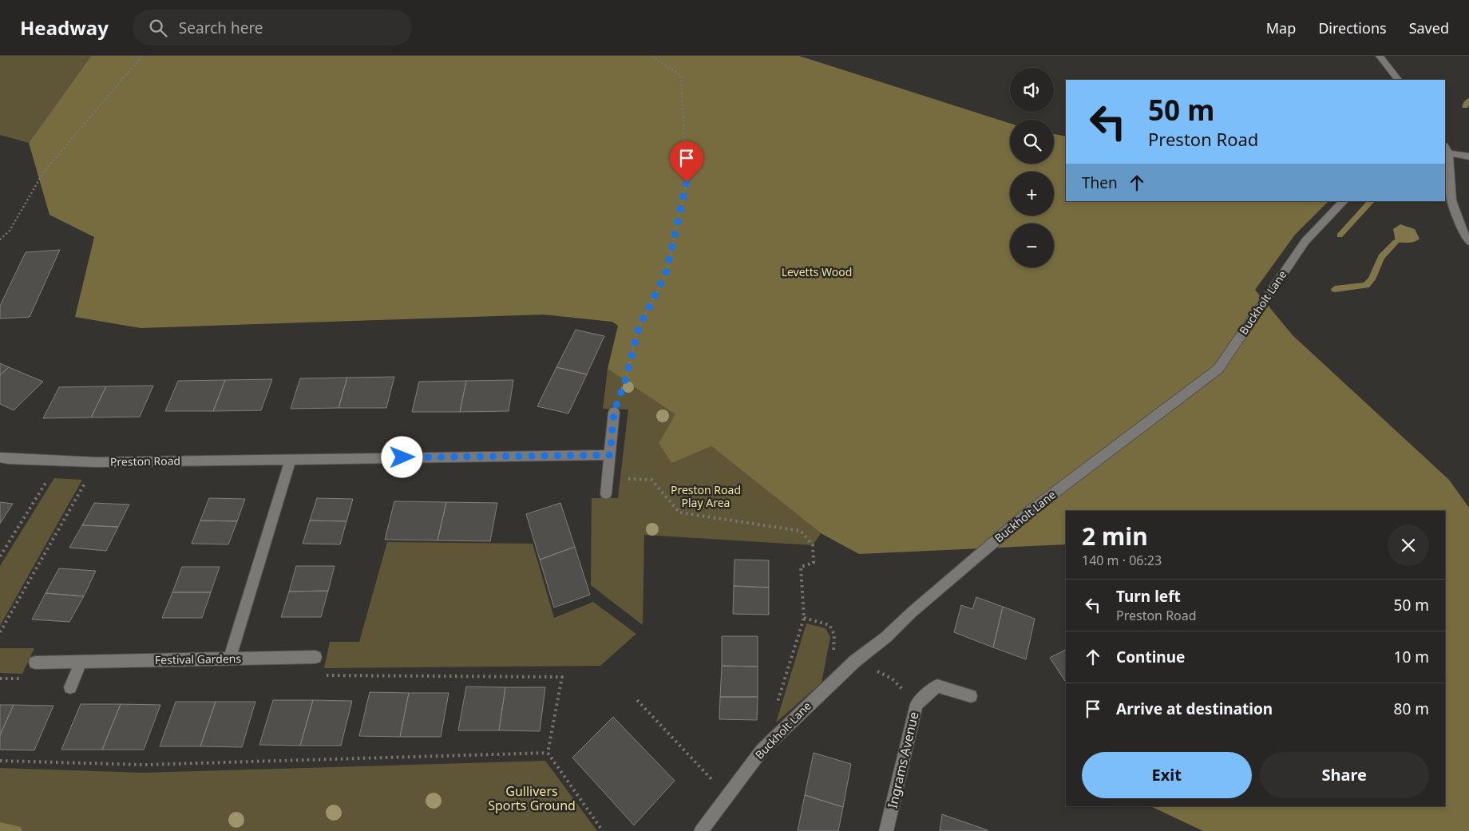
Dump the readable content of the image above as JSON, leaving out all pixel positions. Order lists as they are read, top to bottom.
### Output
{
  "streets": {
    "street": [
      "Buckholt Lane",
      "Preston Road",
      "Festival Gardens",
      "Ingrams Avenue"
    ]
  },
  "parks": ["Levetts Wood", "Preston Road Play Area", "Gullivers Sports Ground"],
  "page": {
    "header": "Headway",
    "search": "Search here",
    "nav": ["Map", "Directions", "Saved"],
    "map_buttons": ["+", "−"],
    "turn": ["50 m", "Preston Road"],
    "then": "Then",
    "heading": ["2 min", "140 m · 06:23"],
    "list": [
      {
        "name": "Turn left",
        "note": "Preston Road",
        "value": "50 m"
      },
      {
        "name": "Continue",
        "value": "10 m"
      },
      {
        "name": "Arrive at destination",
        "value": "80 m"
      }
    ],
    "buttons": ["Exit", "Share"]
  }
}
